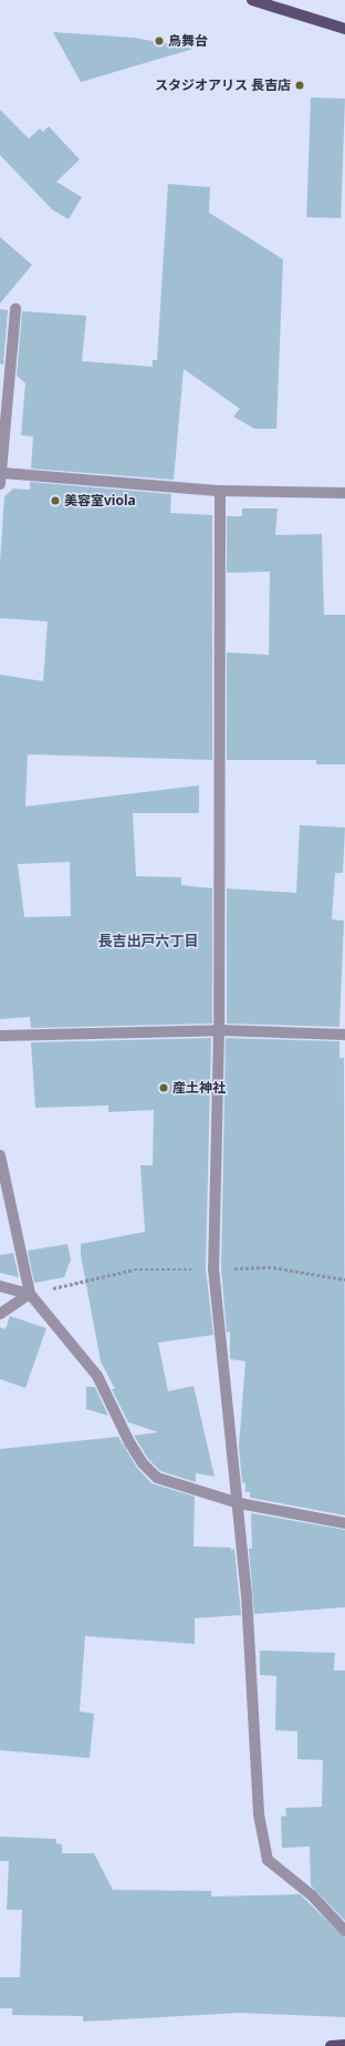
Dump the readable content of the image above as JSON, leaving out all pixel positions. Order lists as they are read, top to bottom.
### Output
{
  "districts": ["長吉出戸六丁目"],
  "places": [
    "鳥舞台",
    "スタジオアリス 長吉店",
    "美容室viola",
    "産土神社"
  ]
}
